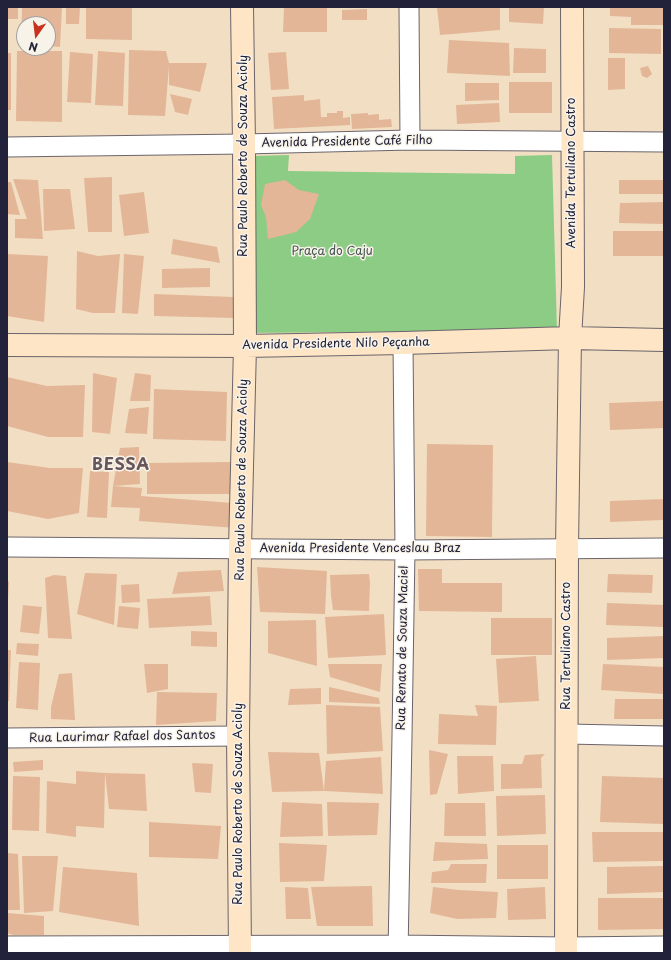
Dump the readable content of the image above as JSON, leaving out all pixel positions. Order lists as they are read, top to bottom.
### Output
{
  "streets": {
    "street": [
      "Avenida Presidente Café Filho",
      "Rua Paulo Roberto de Souza Acioly",
      "Avenida Tertuliano Castro",
      "Avenida Presidente Nilo Peçanha",
      "Avenida Presidente Venceslau Braz",
      "Rua Tertuliano Castro",
      "Rua Renato de Souza Maciel",
      "Rua Laurimar Rafael dos Santos"
    ]
  },
  "crossings": [
    ["Avenida Presidente Café Filho", "Rua Paulo Roberto de Souza Acioly"],
    ["Avenida Presidente Café Filho", "Avenida Tertuliano Castro"],
    ["Rua Paulo Roberto de Souza Acioly", "Avenida Presidente Nilo Peçanha"],
    ["Rua Paulo Roberto de Souza Acioly", "Avenida Presidente Venceslau Braz"],
    ["Rua Paulo Roberto de Souza Acioly", "Rua Laurimar Rafael dos Santos"],
    ["Avenida Tertuliano Castro", "Avenida Presidente Nilo Peçanha"],
    ["Avenida Tertuliano Castro", "Rua Tertuliano Castro"],
    ["Avenida Presidente Nilo Peçanha", "Rua Tertuliano Castro"],
    ["Avenida Presidente Nilo Peçanha", "Rua Renato de Souza Maciel"],
    ["Avenida Presidente Venceslau Braz", "Rua Tertuliano Castro"],
    ["Avenida Presidente Venceslau Braz", "Rua Renato de Souza Maciel"]
  ],
  "districts": ["BESSA"],
  "parks": ["Praça do Caju"],
  "north": "bottom"
}
